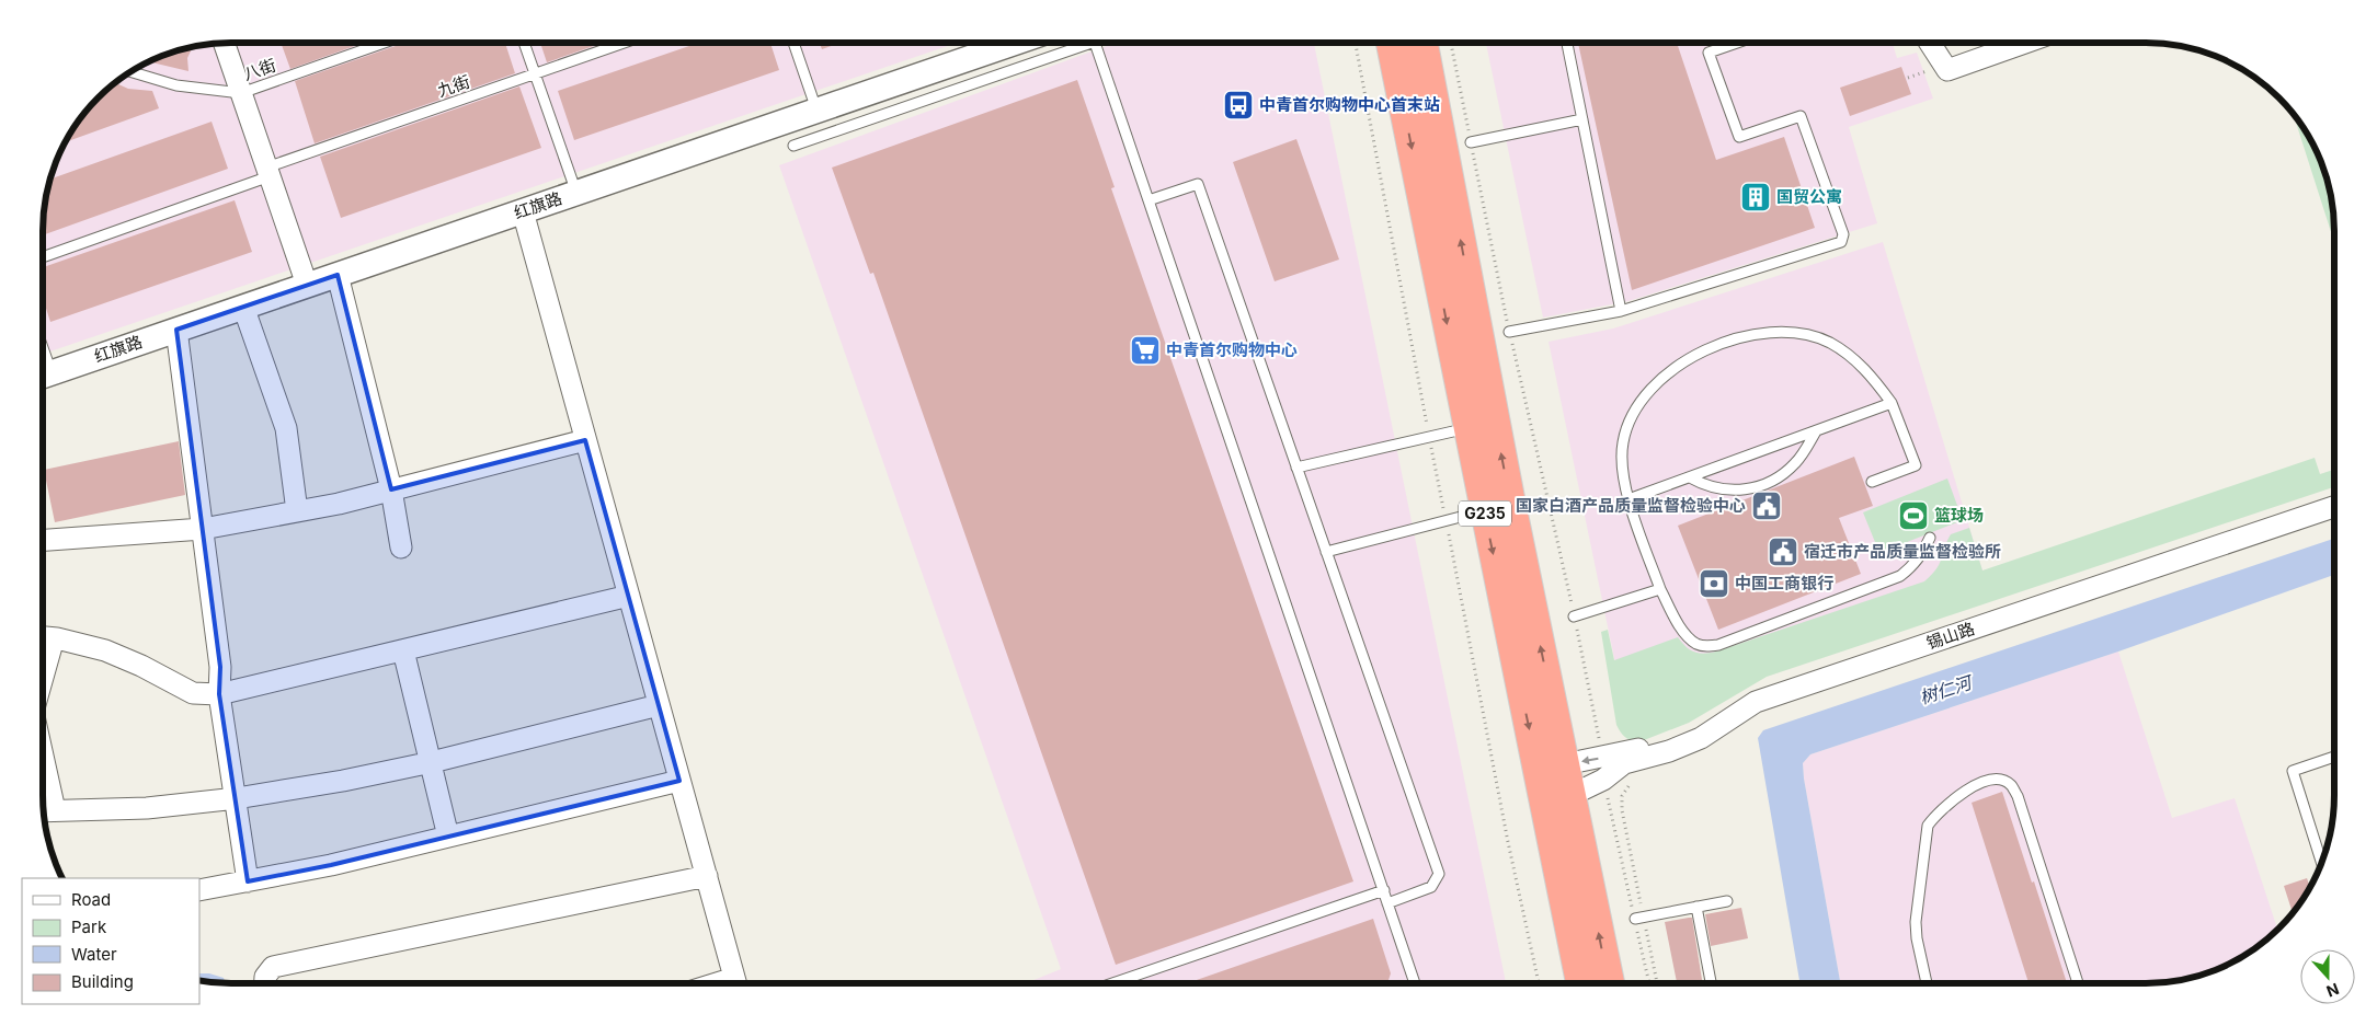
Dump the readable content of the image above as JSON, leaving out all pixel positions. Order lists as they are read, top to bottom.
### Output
{
  "streets": {
    "highway": ["G235"],
    "street": ["红旗路", "锡山路"],
    "lane": ["八街", "九街"]
  },
  "crossings": [
    ["G235", "锡山路"]
  ],
  "water": ["树仁河"],
  "places": {
    "bus stop": ["中青首尔购物中心首末站"],
    "building": ["国贸公寓"],
    "supermarket": ["中青首尔购物中心"],
    "public building": ["国家白酒产品质量监督检验中心", "宿迁市产品质量监督检验所"],
    "sports": ["篮球场"],
    "bank": ["中国工商银行"]
  },
  "legend": [
    "Road",
    "Park",
    "Water",
    "Building"
  ],
  "north": "bottom"
}
